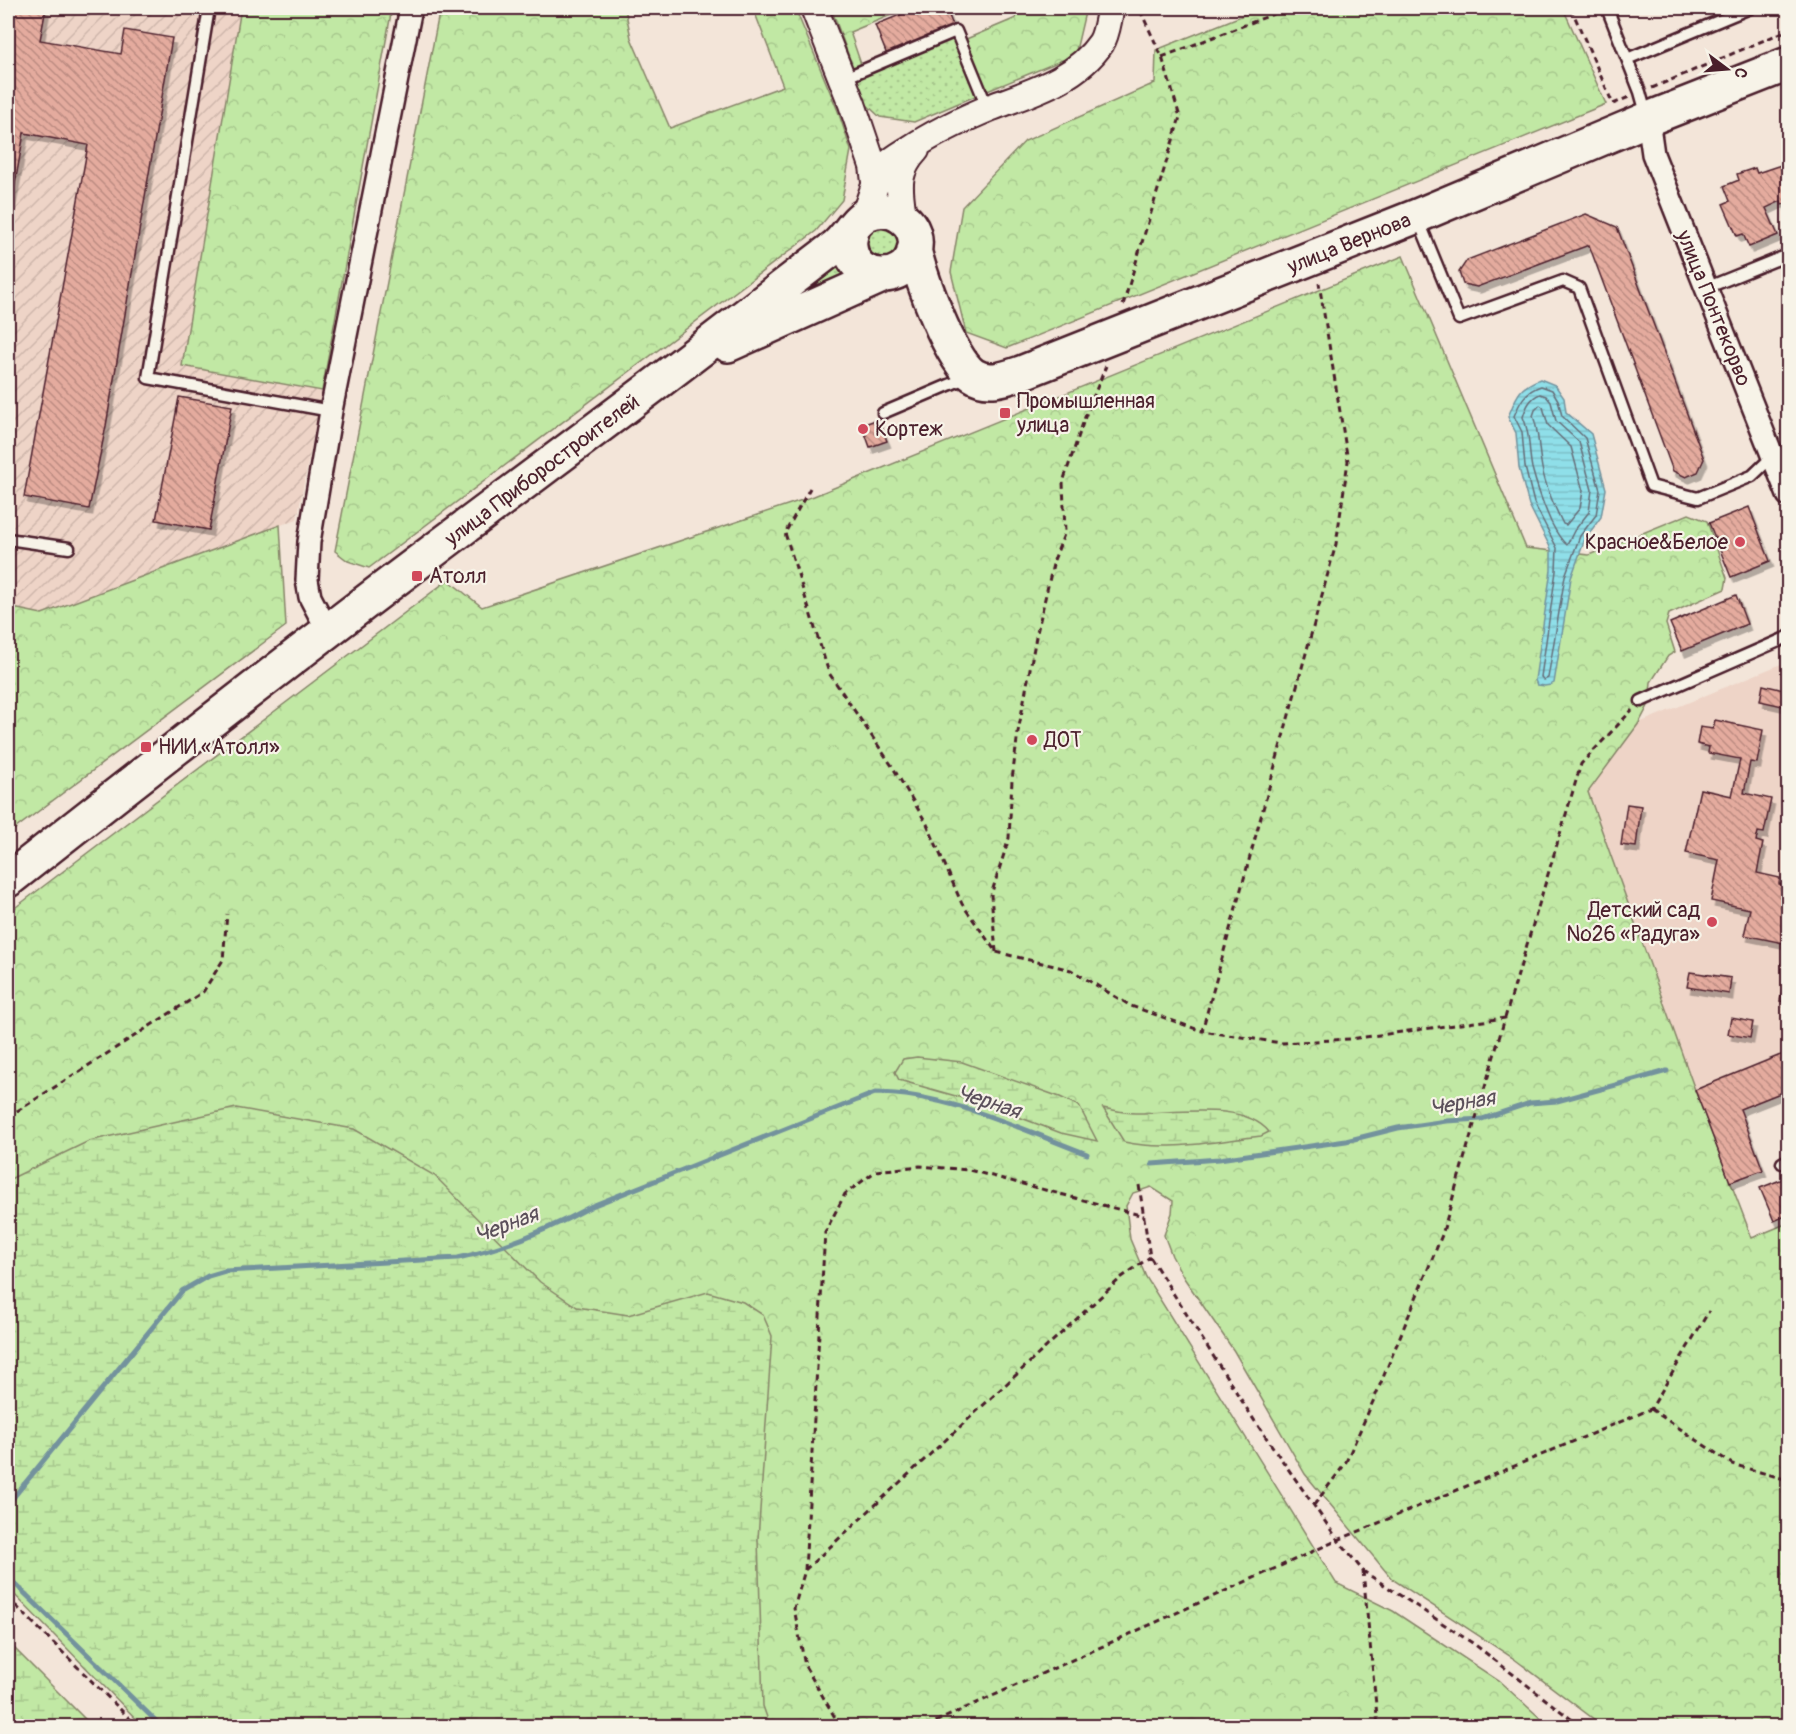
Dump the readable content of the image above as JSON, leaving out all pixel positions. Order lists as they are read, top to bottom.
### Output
{
  "streets": {
    "main road": ["улица Вернова", "улица Приборостроителей"],
    "street": ["улица Понтекорво"]
  },
  "crossings": [
    ["улица Вернова", "улица Понтекорво"]
  ],
  "water": ["Черная"],
  "places": {
    "transit": ["Промышленная улица", "Атолл", "НИИ «Атолл»"],
    "other": [
      "Кортеж",
      "Красное&Белое",
      "ДОТ",
      "Детский сад №26 «Радуга»"
    ]
  },
  "north": "right"
}
